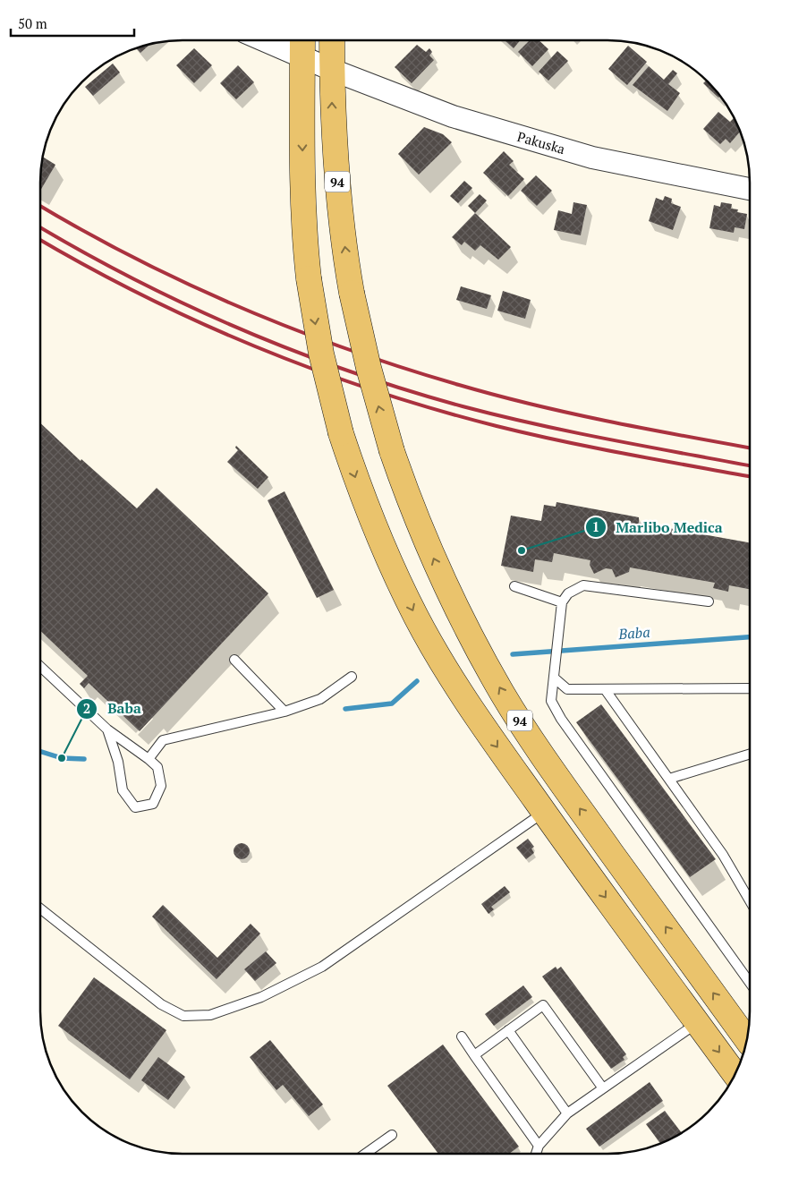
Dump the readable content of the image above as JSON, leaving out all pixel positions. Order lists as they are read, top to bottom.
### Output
{
  "streets": {
    "main road": ["94"],
    "street": ["Pakuska"]
  },
  "crossings": [
    ["Pakuska", "94"]
  ],
  "water": ["Baba"],
  "places": ["Marlibo Medica", "Baba"],
  "scale_bar": "50 m"
}
